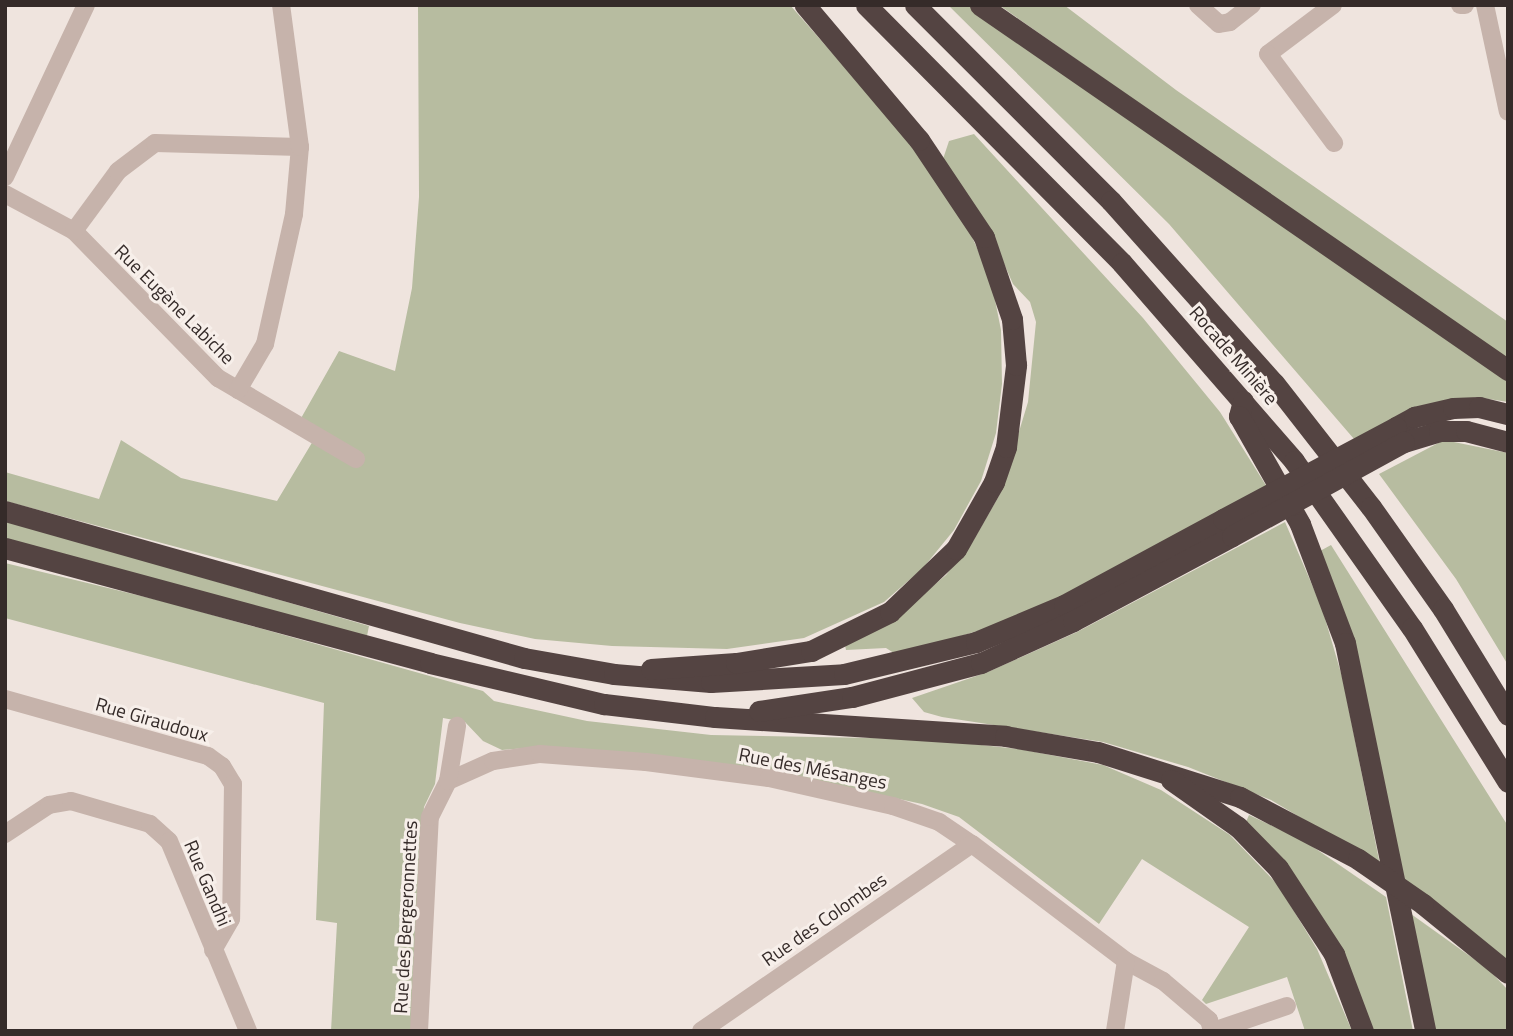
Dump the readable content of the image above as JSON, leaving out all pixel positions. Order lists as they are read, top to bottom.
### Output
{
  "streets": {
    "highway": ["Rocade Minière"],
    "street": [
      "Rue Eugène Labiche",
      "Rue Giraudoux",
      "Rue des Mésanges",
      "Rue Gandhi",
      "Rue des Bergeronnettes",
      "Rue des Colombes"
    ]
  },
  "crossings": [
    ["Rue Giraudoux", "Rue Gandhi"],
    ["Rue des Mésanges", "Rue des Bergeronnettes"],
    ["Rue des Mésanges", "Rue des Colombes"]
  ]
}
